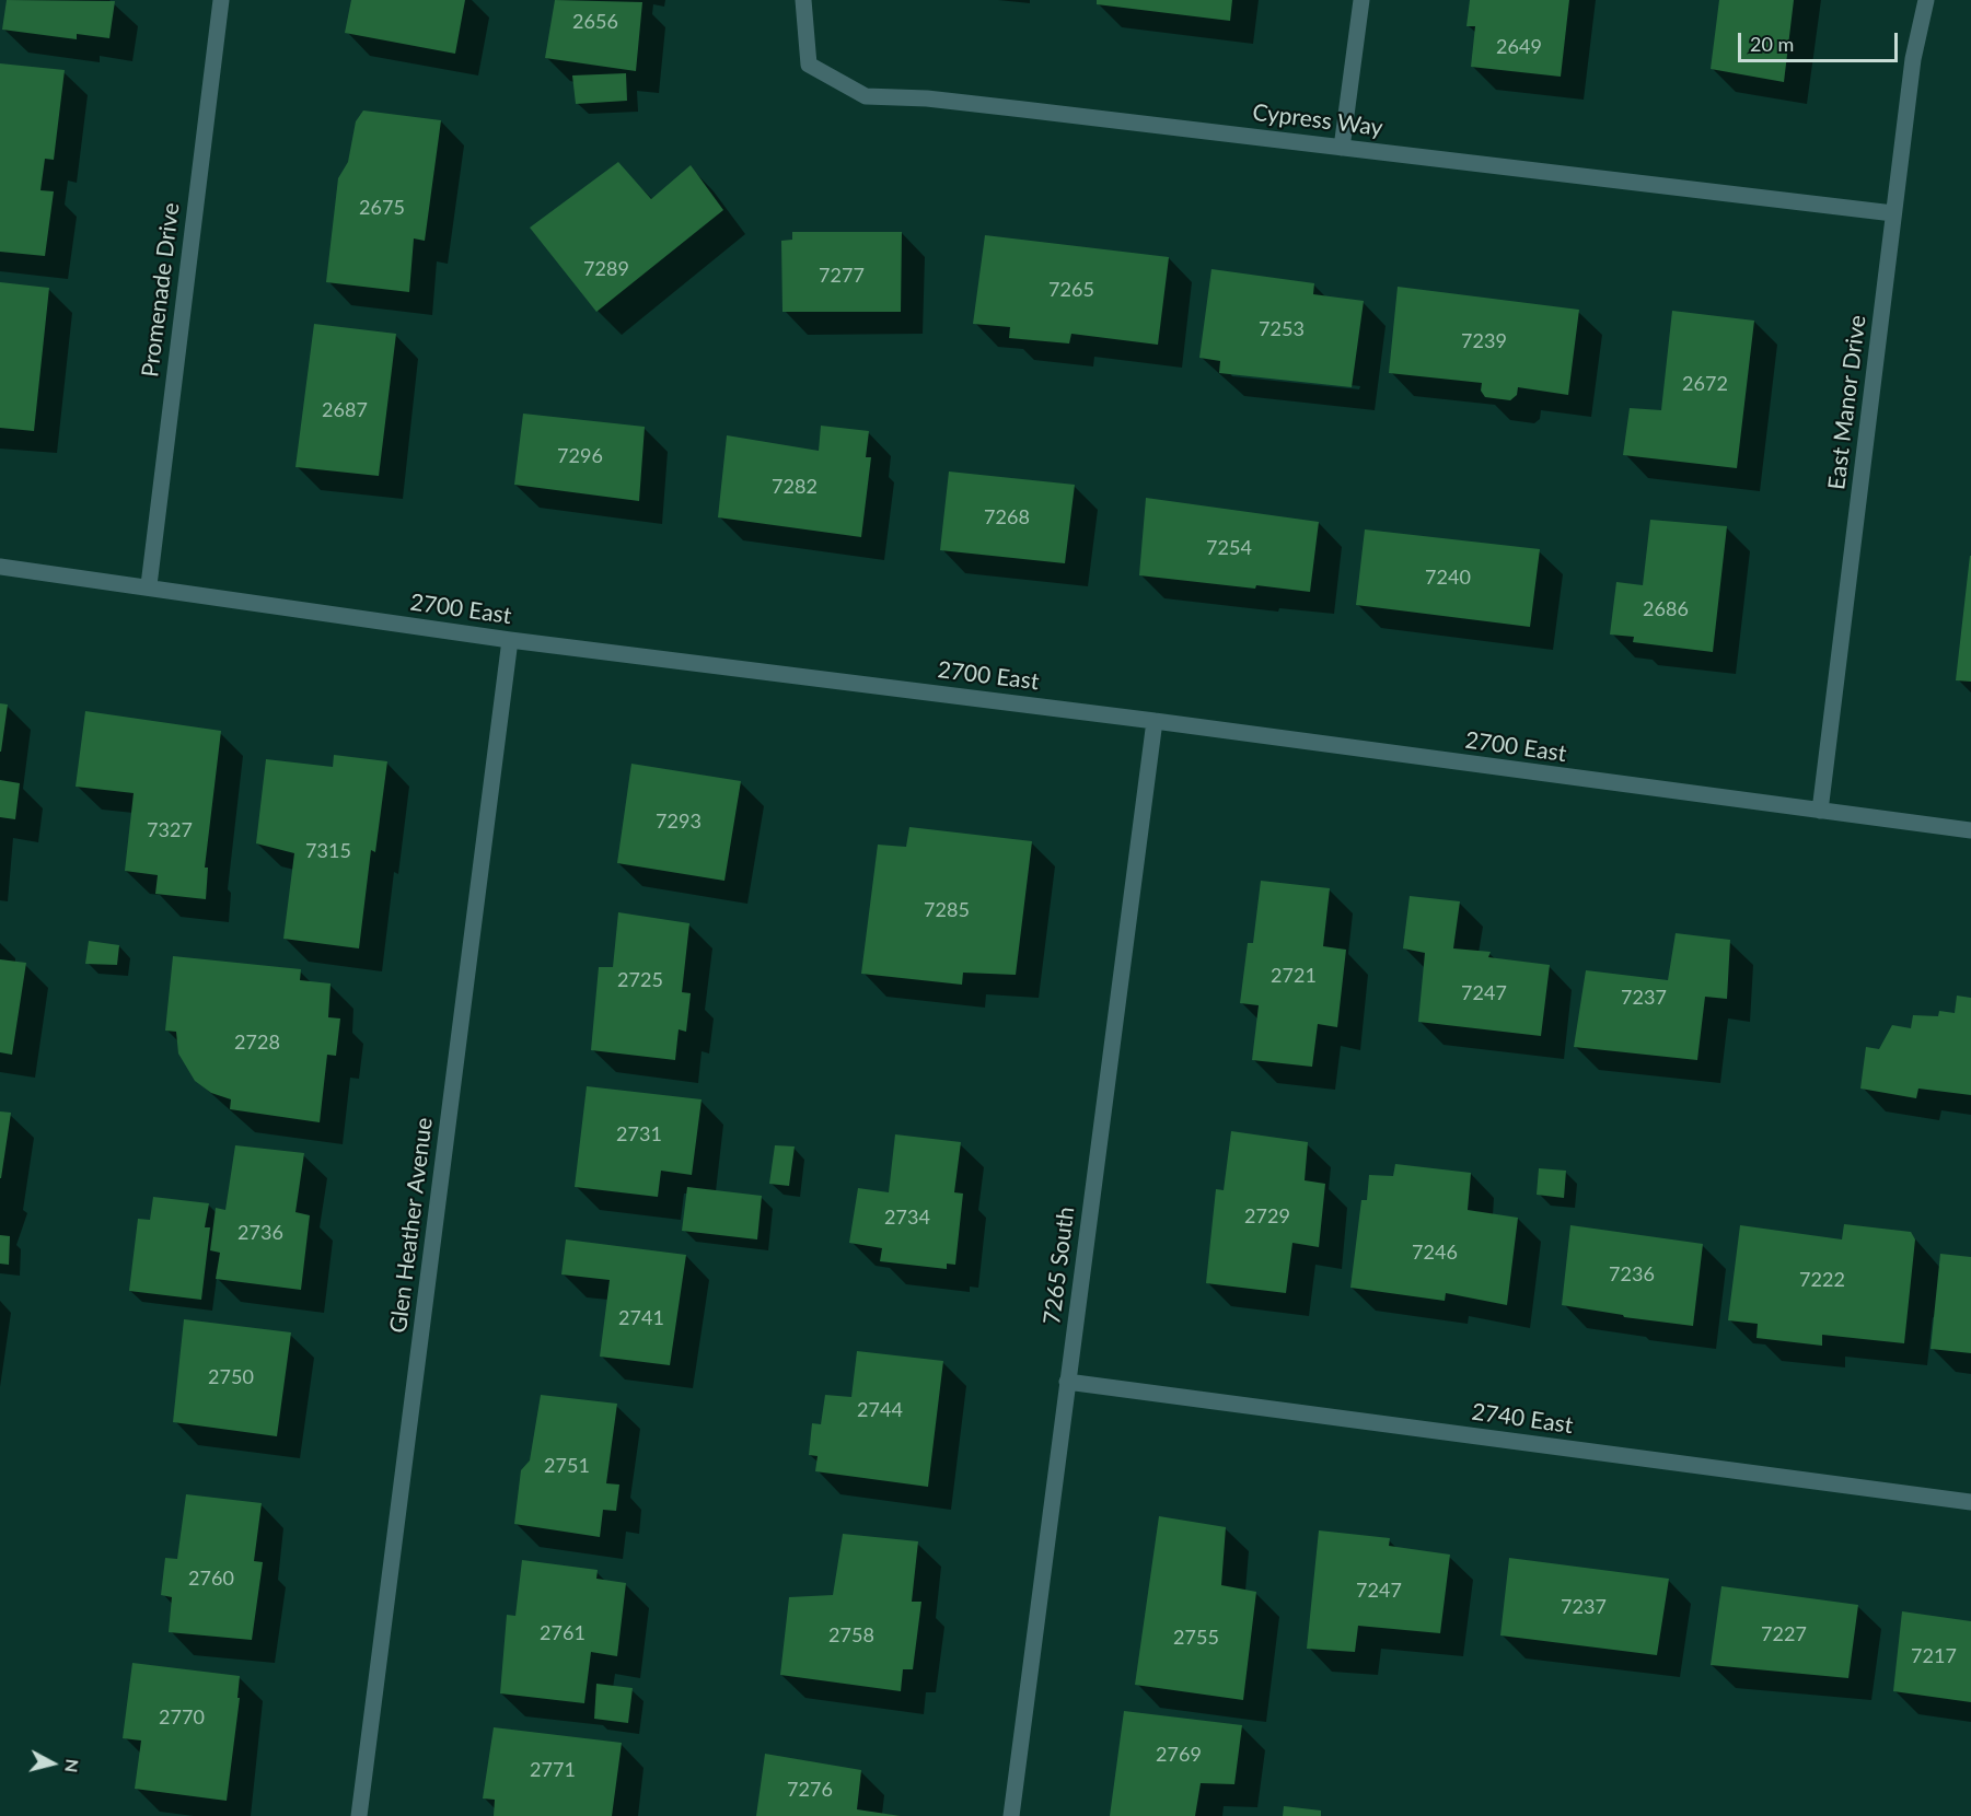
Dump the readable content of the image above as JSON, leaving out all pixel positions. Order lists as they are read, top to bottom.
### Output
{
  "streets": {
    "street": [
      "Cypress Way",
      "Promenade Drive",
      "East Manor Drive",
      "2700 East",
      "Glen Heather Avenue",
      "7265 South",
      "2740 East"
    ]
  },
  "crossings": [
    ["Cypress Way", "East Manor Drive"],
    ["Promenade Drive", "2700 East"],
    ["East Manor Drive", "2700 East"],
    ["2700 East", "Glen Heather Avenue"],
    ["2700 East", "7265 South"],
    ["7265 South", "2740 East"]
  ],
  "house_numbers": [
    "2656",
    "2649",
    "2675",
    "7289",
    "7277",
    "7265",
    "7253",
    "7239",
    "2672",
    "2687",
    "7296",
    "7282",
    "7268",
    "7254",
    "7240",
    "2686",
    "7293",
    "7327",
    "7315",
    "7285",
    "2721",
    "2725",
    "7247",
    "7237",
    "2728",
    "2731",
    "2729",
    "2734",
    "2736",
    "7246",
    "7236",
    "7222",
    "2741",
    "2750",
    "2744",
    "2751",
    "2760",
    "7247",
    "7237",
    "2761",
    "7227",
    "2758",
    "2755",
    "7217",
    "2770",
    "2769",
    "2771",
    "7276"
  ],
  "scale_bar": "20 m",
  "north": "right"
}
